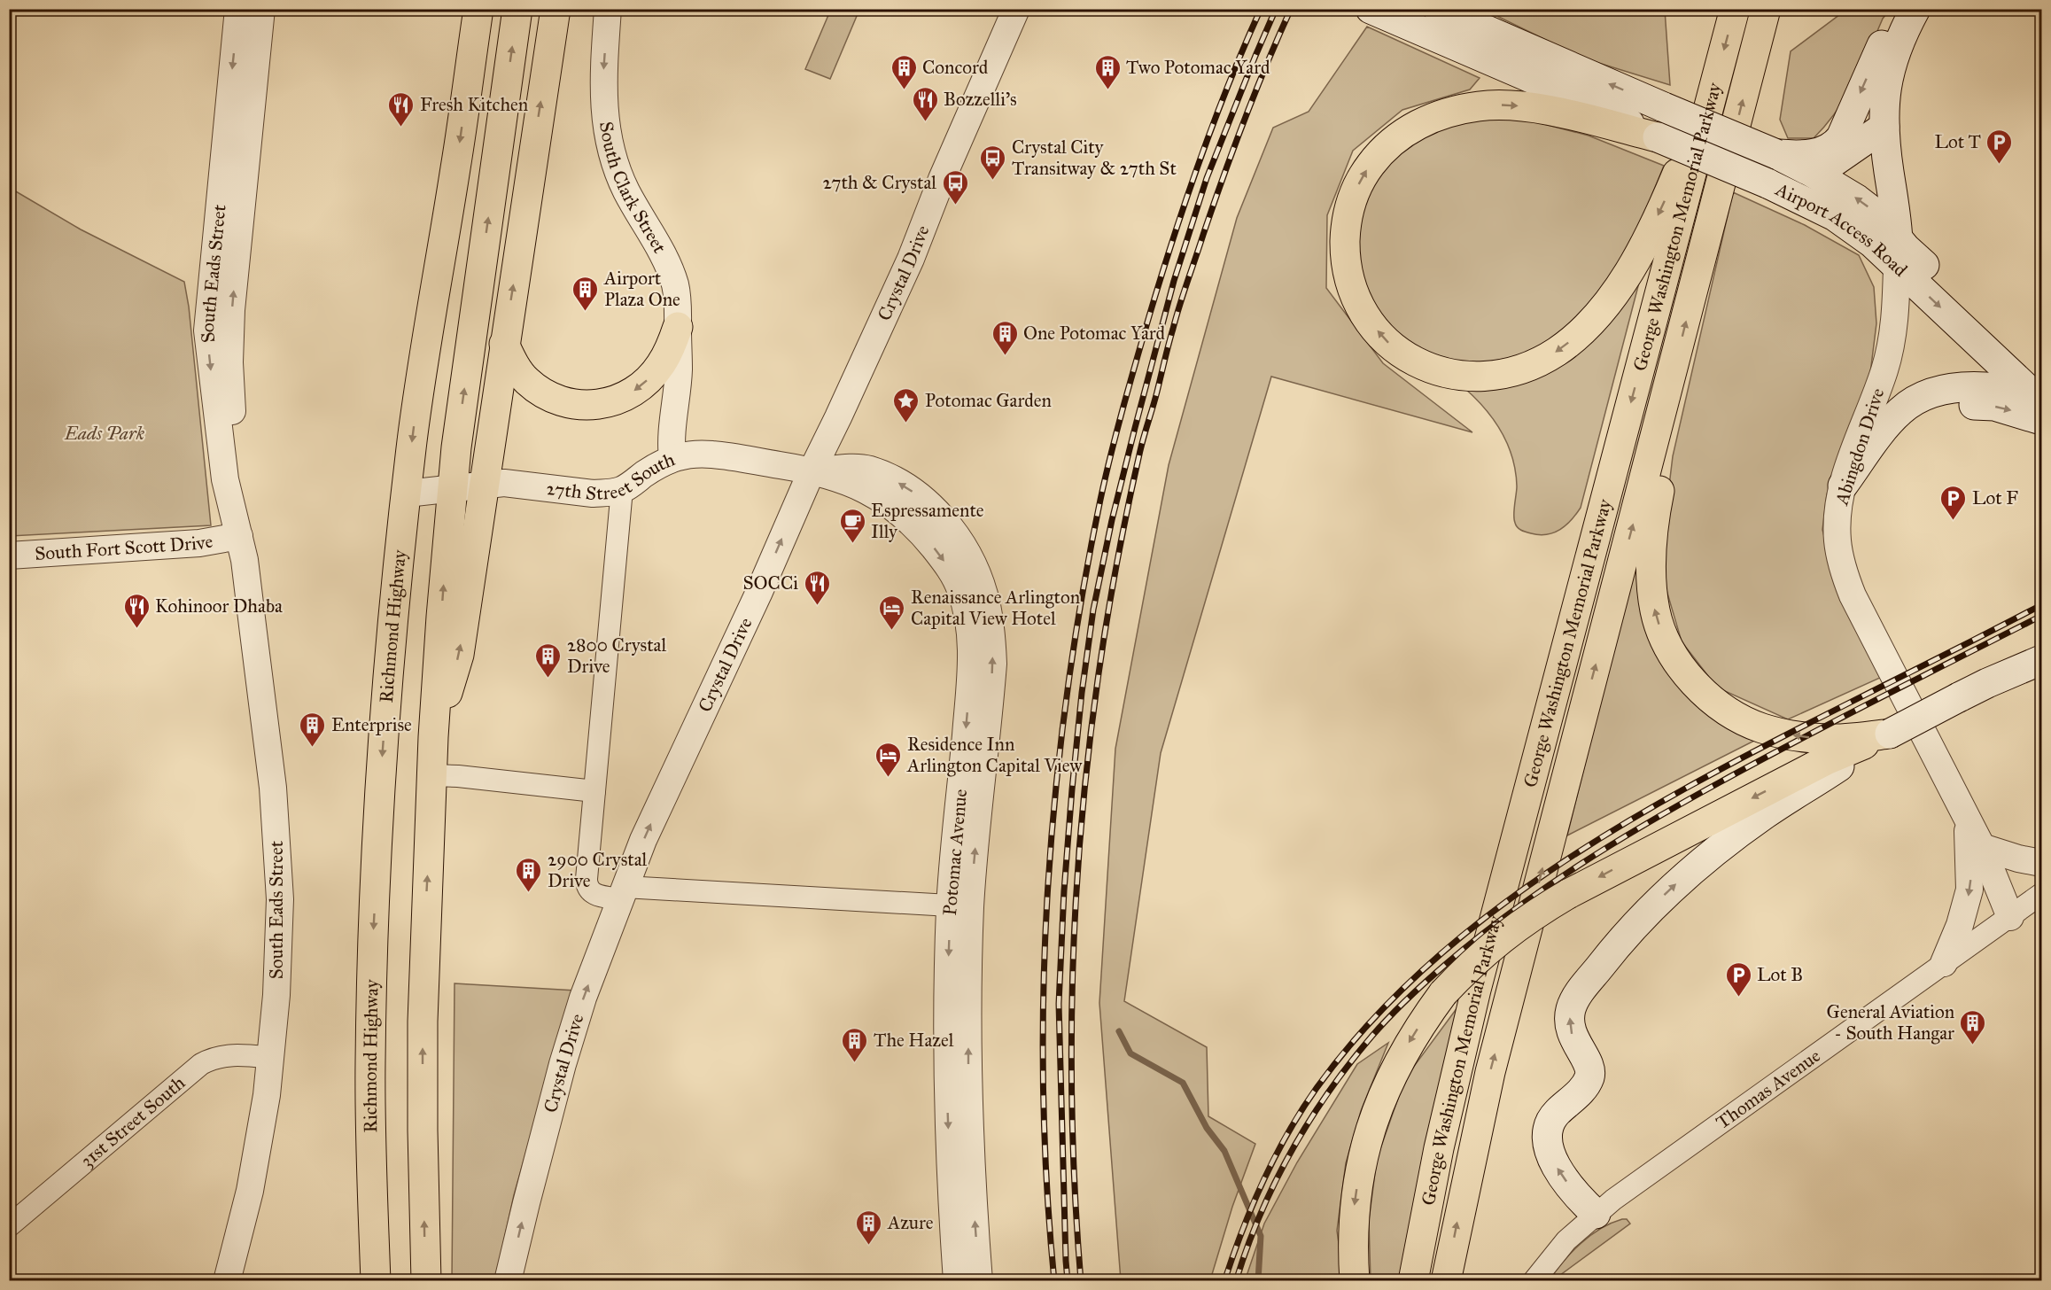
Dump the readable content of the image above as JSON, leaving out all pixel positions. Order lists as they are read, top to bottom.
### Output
{
  "streets": {
    "highway": ["George Washington Memorial Parkway", "Richmond Highway"],
    "main road": ["Airport Access Road", "Abingdon Drive"],
    "street": [
      "South Clark Street",
      "Crystal Drive",
      "South Eads Street",
      "27th Street South",
      "South Fort Scott Drive",
      "Potomac Avenue",
      "Thomas Avenue",
      "31st Street South"
    ]
  },
  "crossings": [
    ["South Clark Street", "27th Street South"],
    ["Airport Access Road", "Abingdon Drive"],
    ["Crystal Drive", "27th Street South"],
    ["Crystal Drive", "Potomac Avenue"],
    ["South Eads Street", "South Fort Scott Drive"],
    ["South Eads Street", "31st Street South"],
    ["Abingdon Drive", "Thomas Avenue"],
    ["27th Street South", "Richmond Highway"],
    ["27th Street South", "Potomac Avenue"]
  ],
  "one_way": ["South Clark Street"],
  "parks": ["Eads Park"],
  "places": {
    "building": [
      "Concord",
      "Two Potomac Yard",
      "Airport Plaza One",
      "One Potomac Yard",
      "2800 Crystal Drive",
      "Enterprise",
      "2900 Crystal Drive",
      "General Aviation - South Hangar",
      "The Hazel",
      "Azure"
    ],
    "restaurant": [
      "Bozzelli's",
      "Fresh Kitchen",
      "SOCCi",
      "Kohinoor Dhaba"
    ],
    "parking": ["Lot T", "Lot F", "Lot B"],
    "bus stop": ["Crystal City Transitway & 27th St", "27th & Crystal"],
    "place": ["Potomac Garden"],
    "cafe": ["Espressamente Illy"],
    "hotel": ["Renaissance Arlington Capital View Hotel", "Residence Inn Arlington Capital View"]
  }
}
